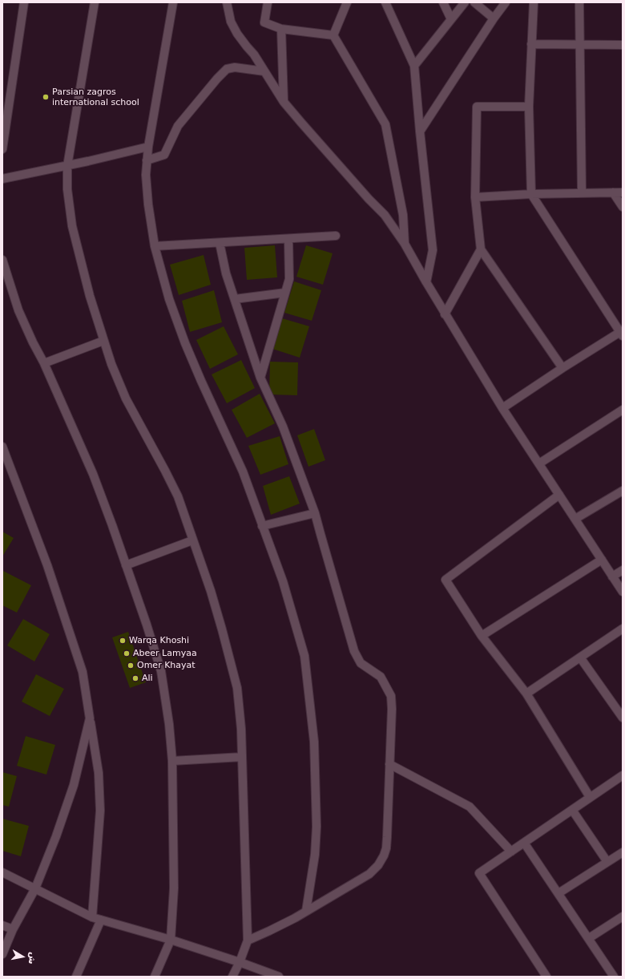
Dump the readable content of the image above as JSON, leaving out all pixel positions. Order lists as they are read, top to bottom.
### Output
{
  "places": [
    "Parsian zagros international school",
    "Warqa Khoshi",
    "Abeer Lamyaa",
    "Omer Khayat",
    "Ali"
  ],
  "north": "right"
}
